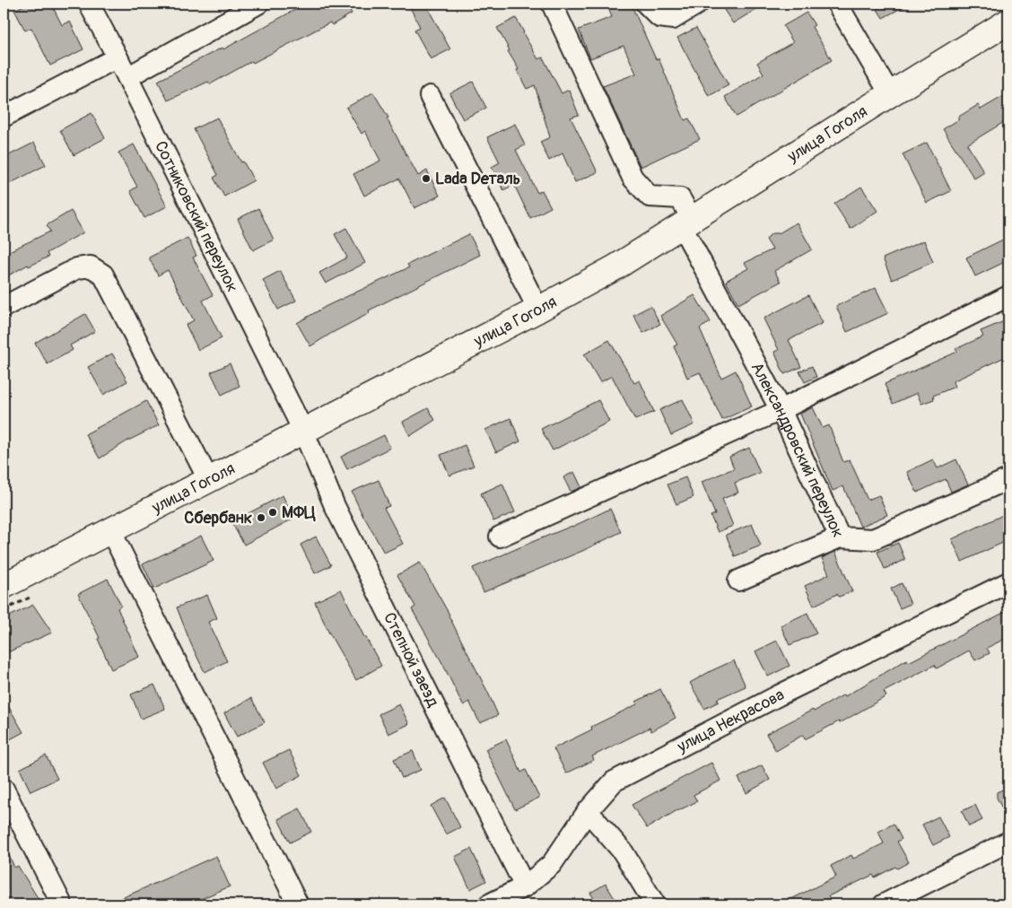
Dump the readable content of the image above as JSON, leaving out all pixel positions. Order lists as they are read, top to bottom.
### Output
{
  "streets": {
    "main road": ["улица Гоголя"],
    "street": [
      "Сотниковский переулок",
      "Александровский переулок",
      "Степной заезд",
      "улица Некрасова"
    ]
  },
  "crossings": [
    ["улица Гоголя", "Сотниковский переулок"],
    ["улица Гоголя", "Александровский переулок"],
    ["улица Гоголя", "Степной заезд"],
    ["Сотниковский переулок", "Степной заезд"],
    ["Степной заезд", "улица Некрасова"]
  ],
  "places": ["Lada Dеталь", "МФЦ", "Сбербанк"]
}
